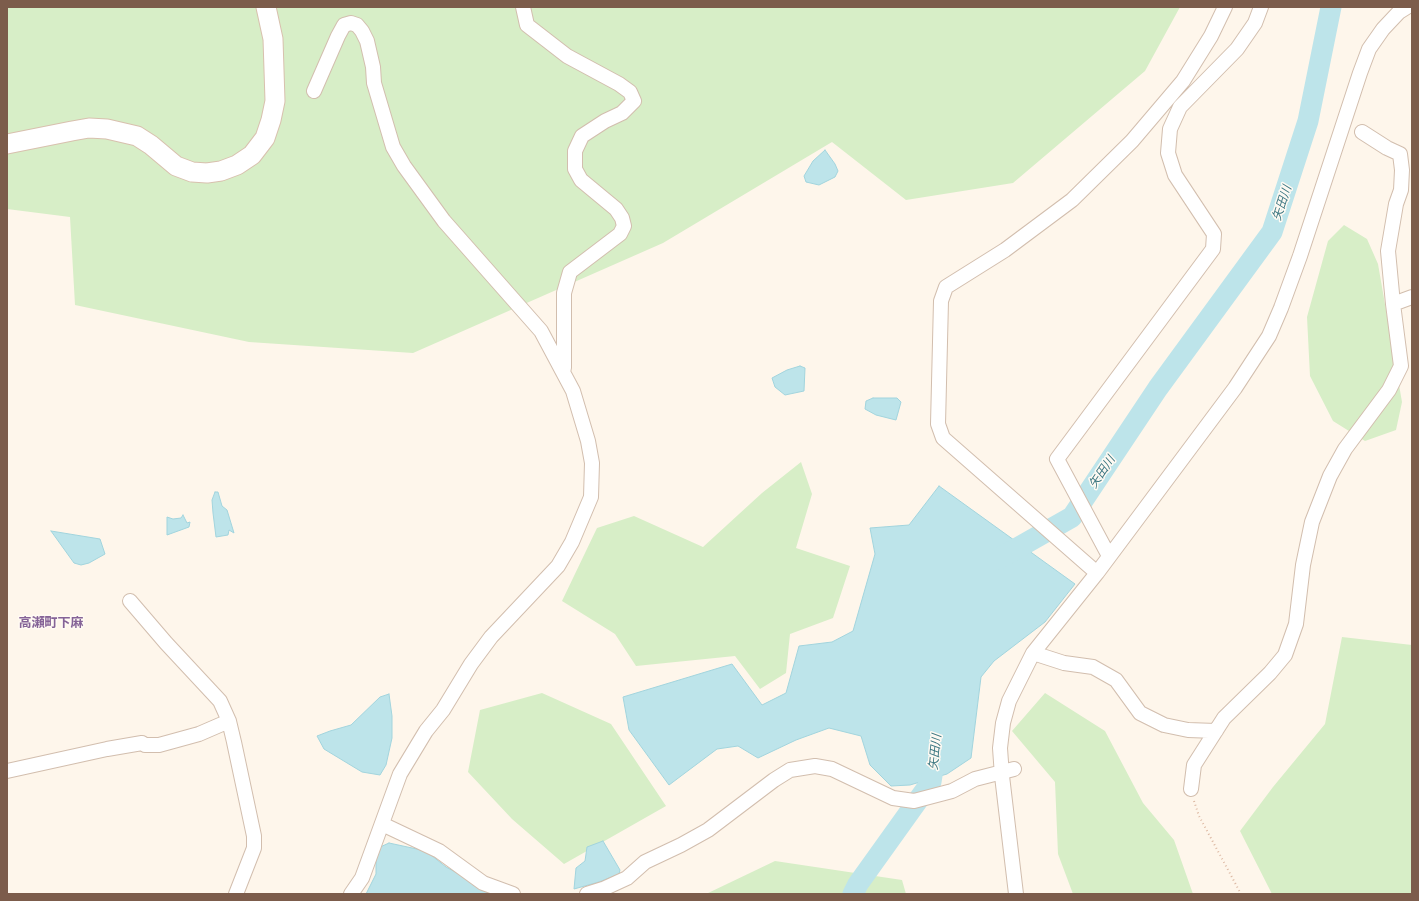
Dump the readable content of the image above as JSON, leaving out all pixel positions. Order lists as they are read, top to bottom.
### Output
{
  "districts": ["高瀬町下麻"],
  "water": ["矢田川"]
}
